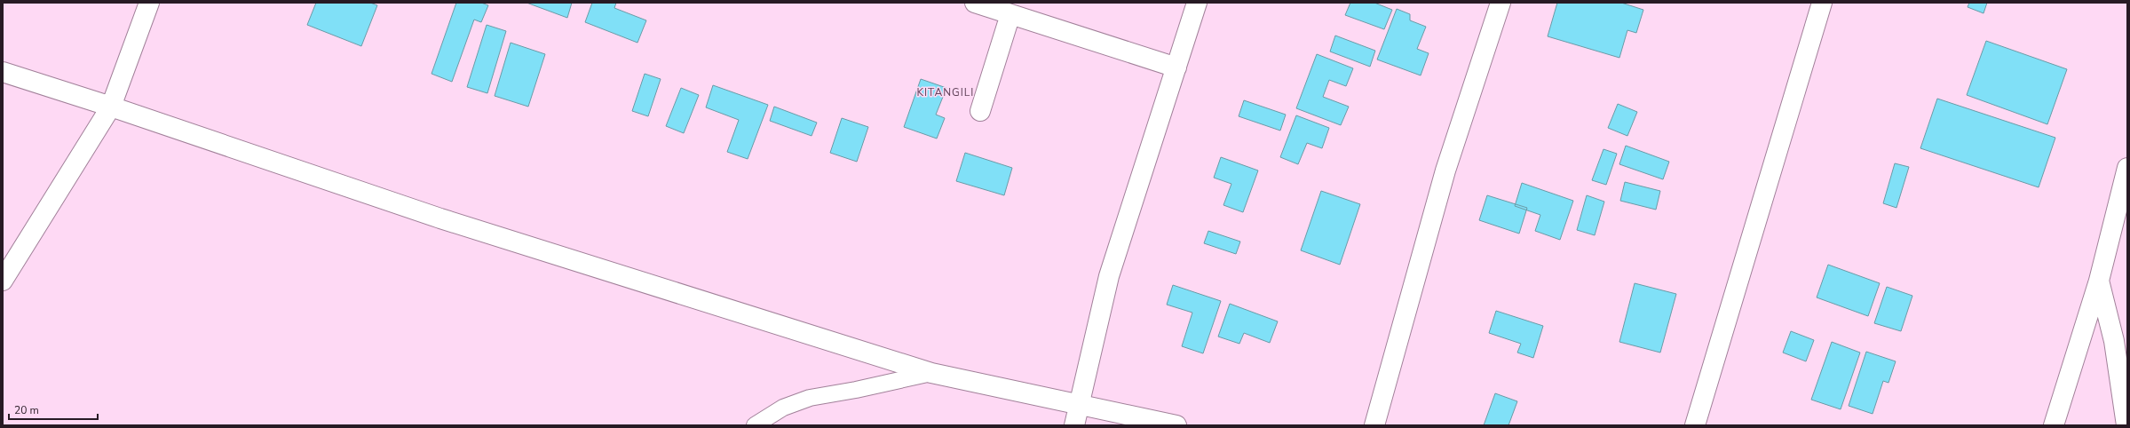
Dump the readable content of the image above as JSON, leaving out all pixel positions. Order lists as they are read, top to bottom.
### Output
{
  "districts": ["KITANGILI"],
  "scale_bar": "20 m"
}
